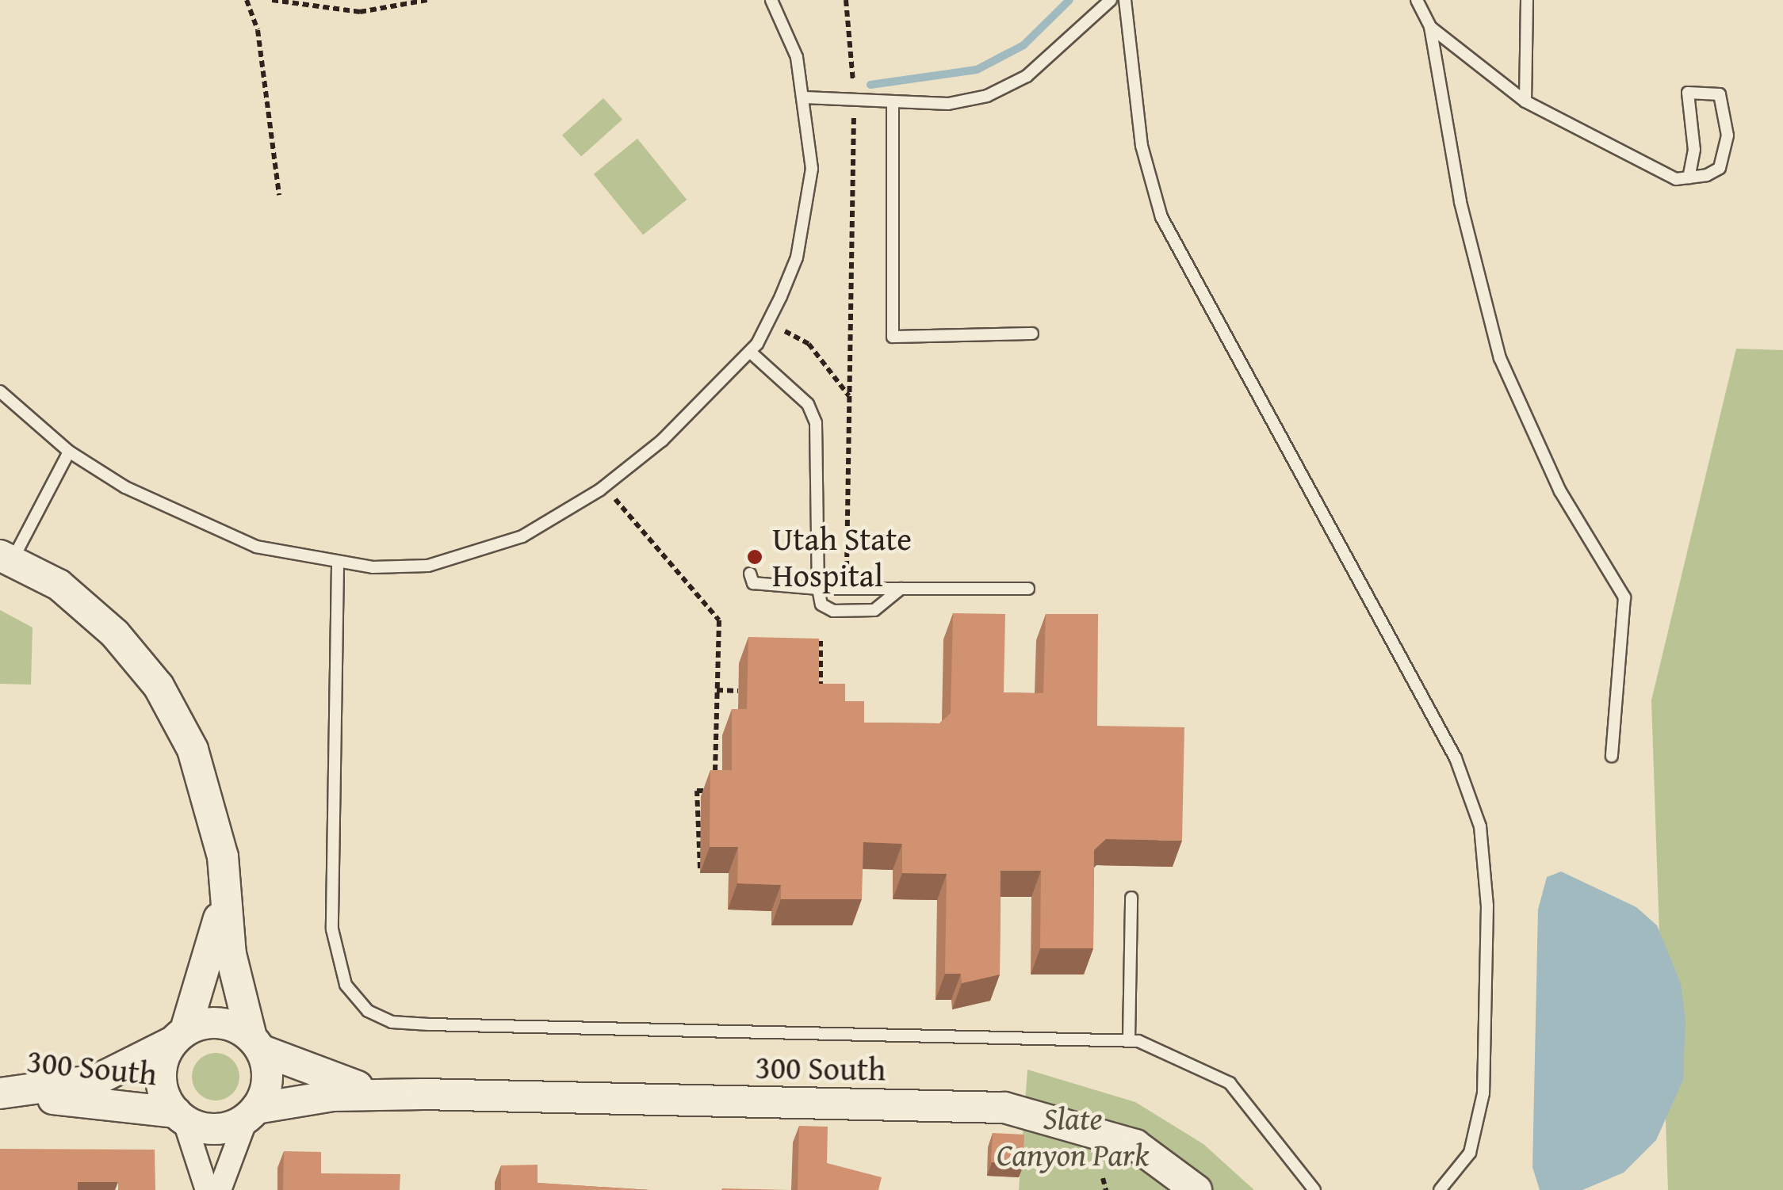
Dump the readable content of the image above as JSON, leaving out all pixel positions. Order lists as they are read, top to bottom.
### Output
{
  "streets": {
    "street": ["300 South"]
  },
  "parks": ["Slate Canyon Park"],
  "places": ["Utah State Hospital"]
}
